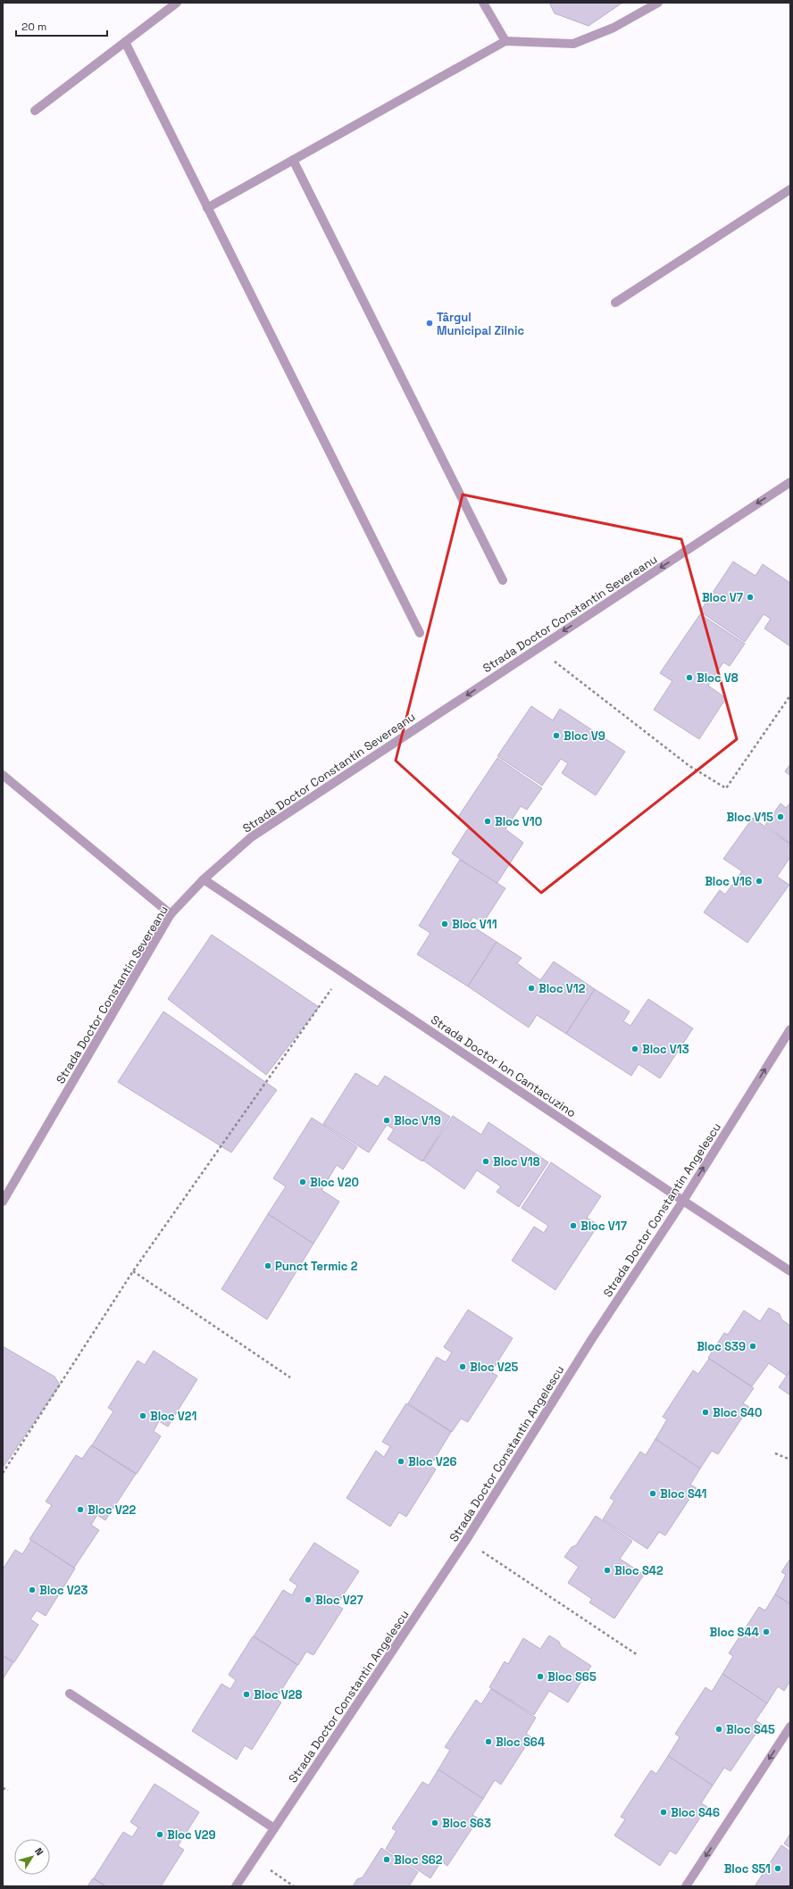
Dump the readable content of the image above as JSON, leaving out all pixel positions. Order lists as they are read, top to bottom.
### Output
{
  "streets": {
    "street": ["Strada Doctor Constantin Severeanu", "Strada Doctor Ion Cantacuzino", "Strada Doctor Constantin Angelescu"]
  },
  "crossings": [
    ["Strada Doctor Constantin Severeanu", "Strada Doctor Ion Cantacuzino"],
    ["Strada Doctor Ion Cantacuzino", "Strada Doctor Constantin Angelescu"]
  ],
  "one_way": ["Strada Doctor Constantin Severeanu"],
  "places": [
    "Târgul Municipal Zilnic",
    "Bloc V7",
    "Bloc V8",
    "Bloc V9",
    "Bloc V15",
    "Bloc V10",
    "Bloc V16",
    "Bloc V11",
    "Bloc V12",
    "Bloc V13",
    "Bloc V19",
    "Bloc V18",
    "Bloc V20",
    "Bloc V17",
    "Punct Termic 2",
    "Bloc S39",
    "Bloc V25",
    "Bloc S40",
    "Bloc V21",
    "Bloc V26",
    "Bloc S41",
    "Bloc V22",
    "Bloc S42",
    "Bloc V23",
    "Bloc V27",
    "Bloc S44",
    "Bloc S65",
    "Bloc V28",
    "Bloc S45",
    "Bloc S64",
    "Bloc S46",
    "Bloc S63",
    "Bloc V29",
    "Bloc S62",
    "Bloc S51"
  ],
  "scale_bar": "20 m",
  "north": "top right"
}
